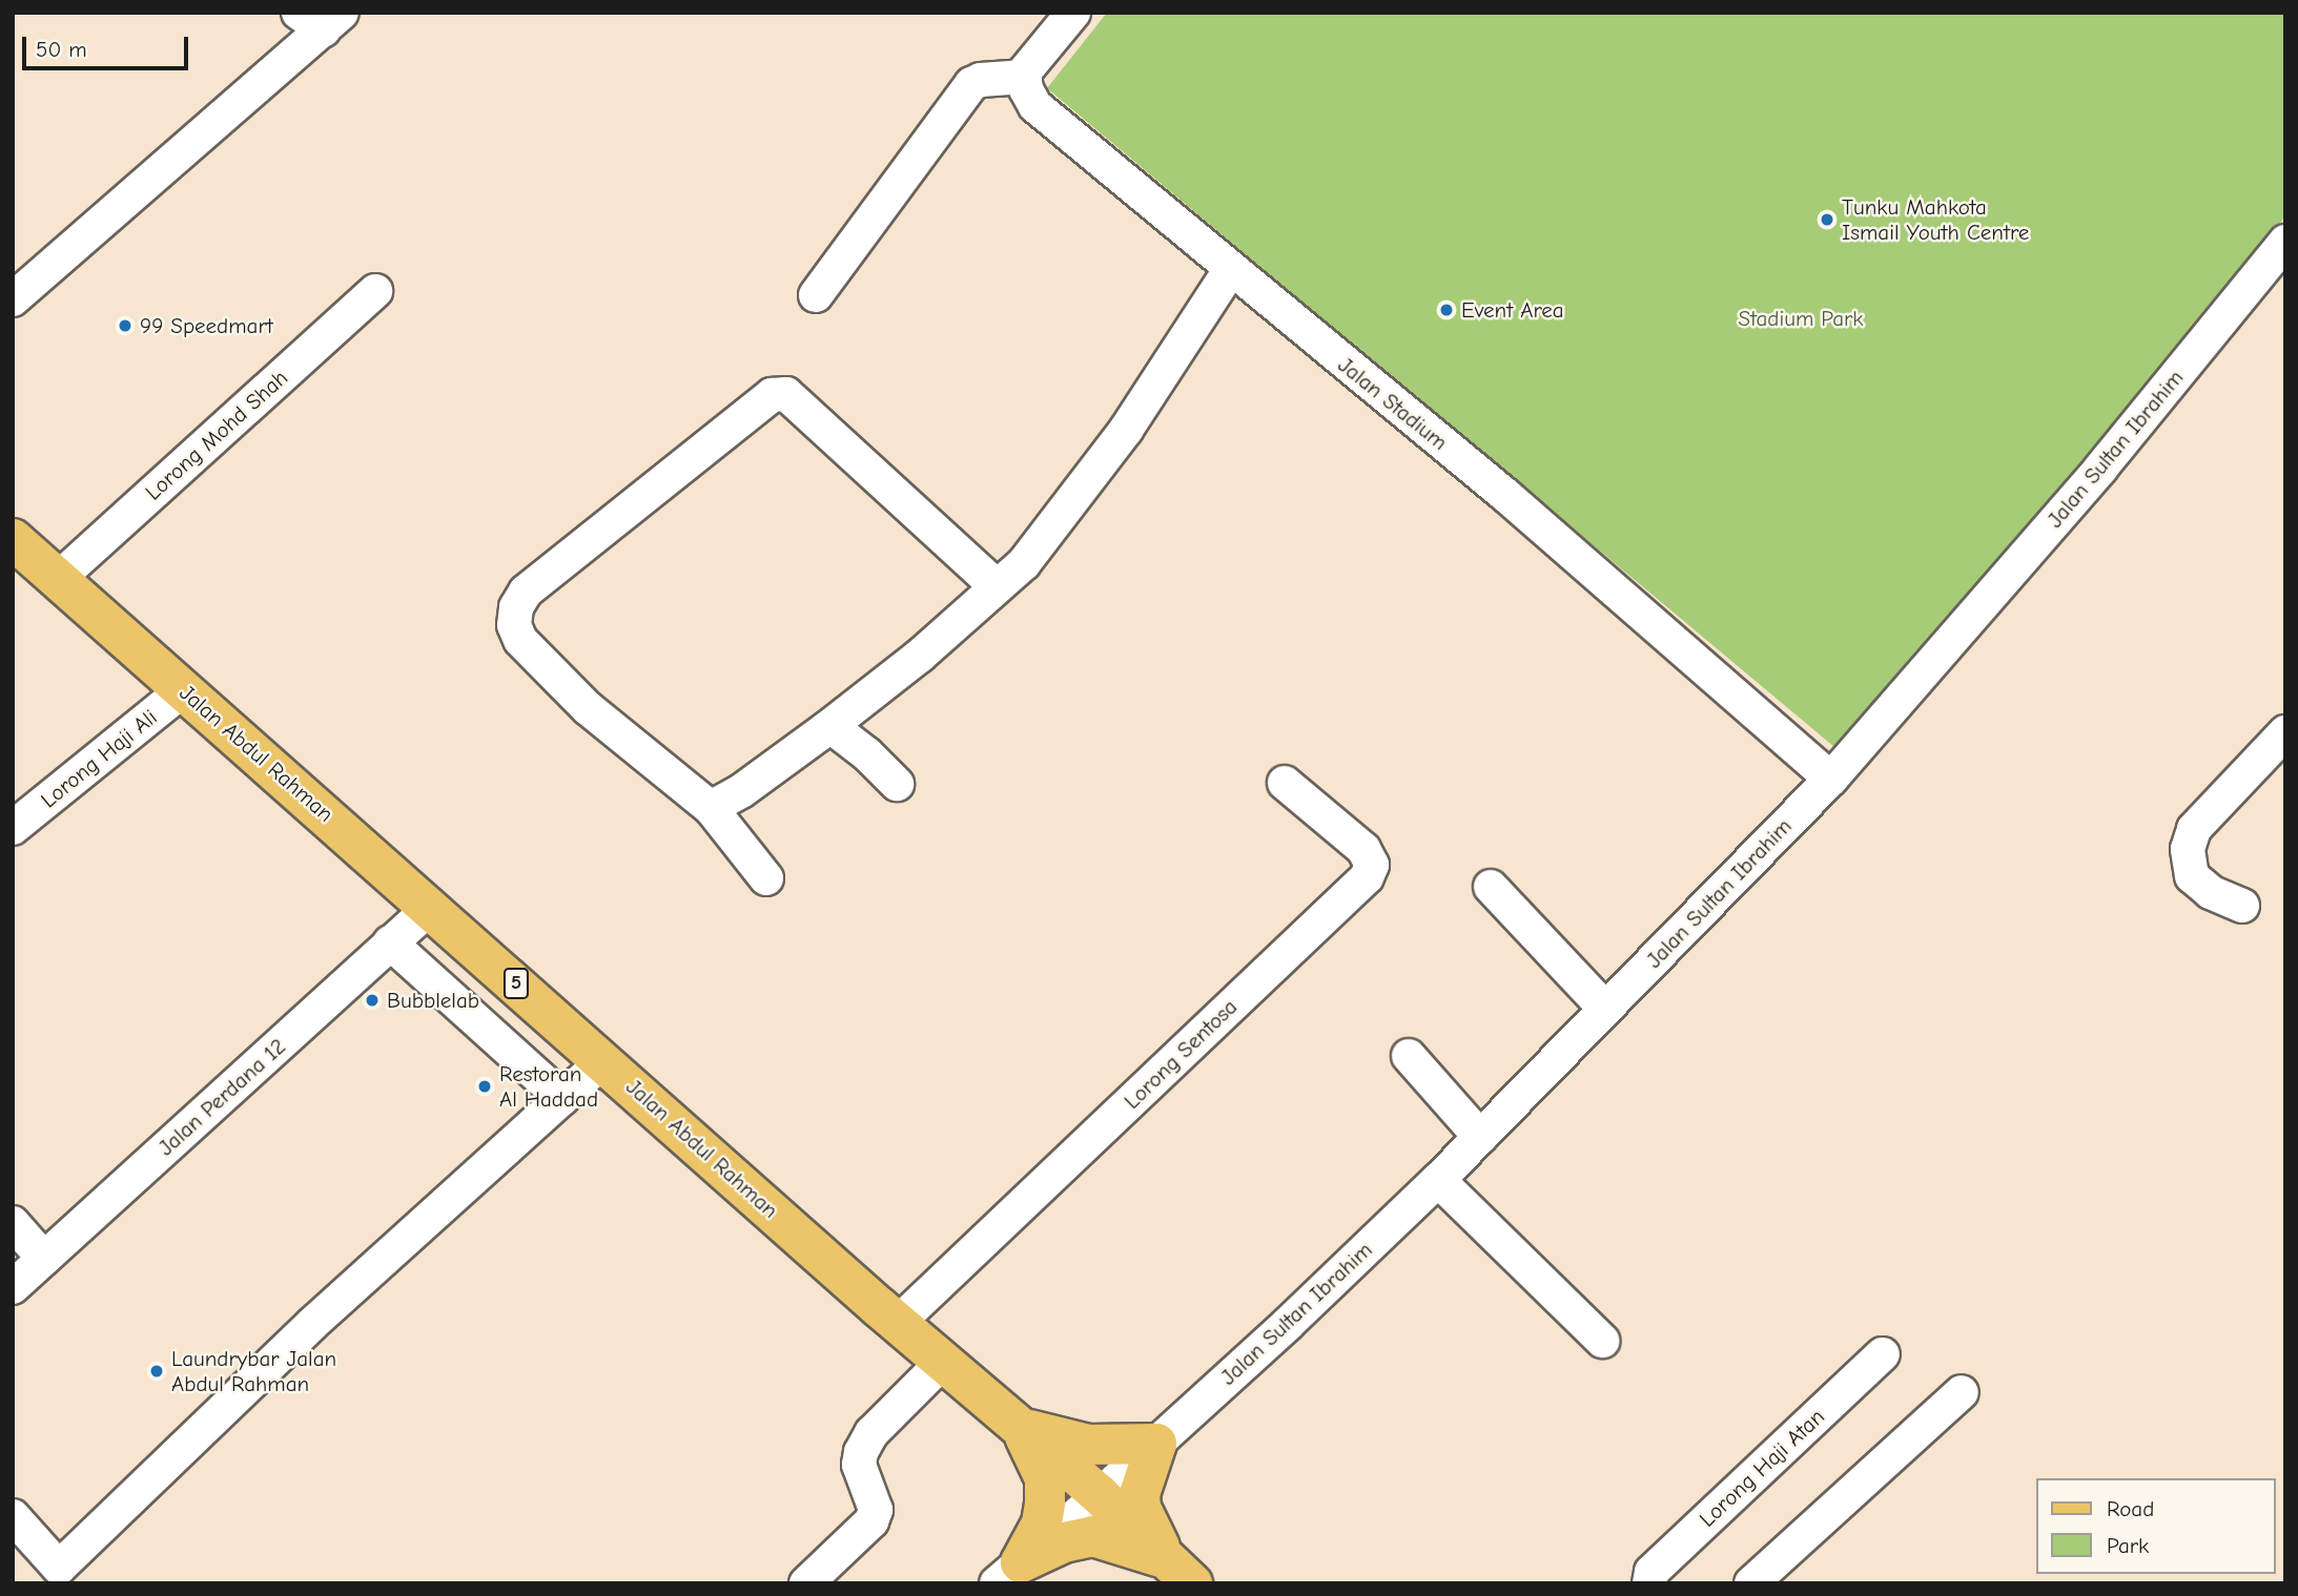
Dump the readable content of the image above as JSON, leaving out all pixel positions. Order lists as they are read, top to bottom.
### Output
{
  "streets": {
    "main road": ["Jalan Abdul Rahman", "5"],
    "street": [
      "Jalan Stadium",
      "Lorong Mohd Shah",
      "Jalan Sultan Ibrahim",
      "Lorong Haji Ali",
      "Lorong Sentosa",
      "Jalan Perdana 12",
      "Lorong Haji Atan"
    ]
  },
  "crossings": [
    ["Jalan Stadium", "Jalan Sultan Ibrahim"],
    ["Lorong Mohd Shah", "Jalan Abdul Rahman"],
    ["Jalan Sultan Ibrahim", "Jalan Abdul Rahman"],
    ["Jalan Abdul Rahman", "Lorong Haji Ali"],
    ["Jalan Abdul Rahman", "Lorong Sentosa"],
    ["Jalan Abdul Rahman", "Jalan Perdana 12"]
  ],
  "parks": ["Stadium Park"],
  "places": [
    "Tunku Mahkota Ismail Youth Centre",
    "Event Area",
    "99 Speedmart",
    "Bubblelab",
    "Restoran Al Haddad",
    "Laundrybar Jalan Abdul Rahman"
  ],
  "legend": ["Road", "Park"],
  "scale_bar": "50 m"
}
